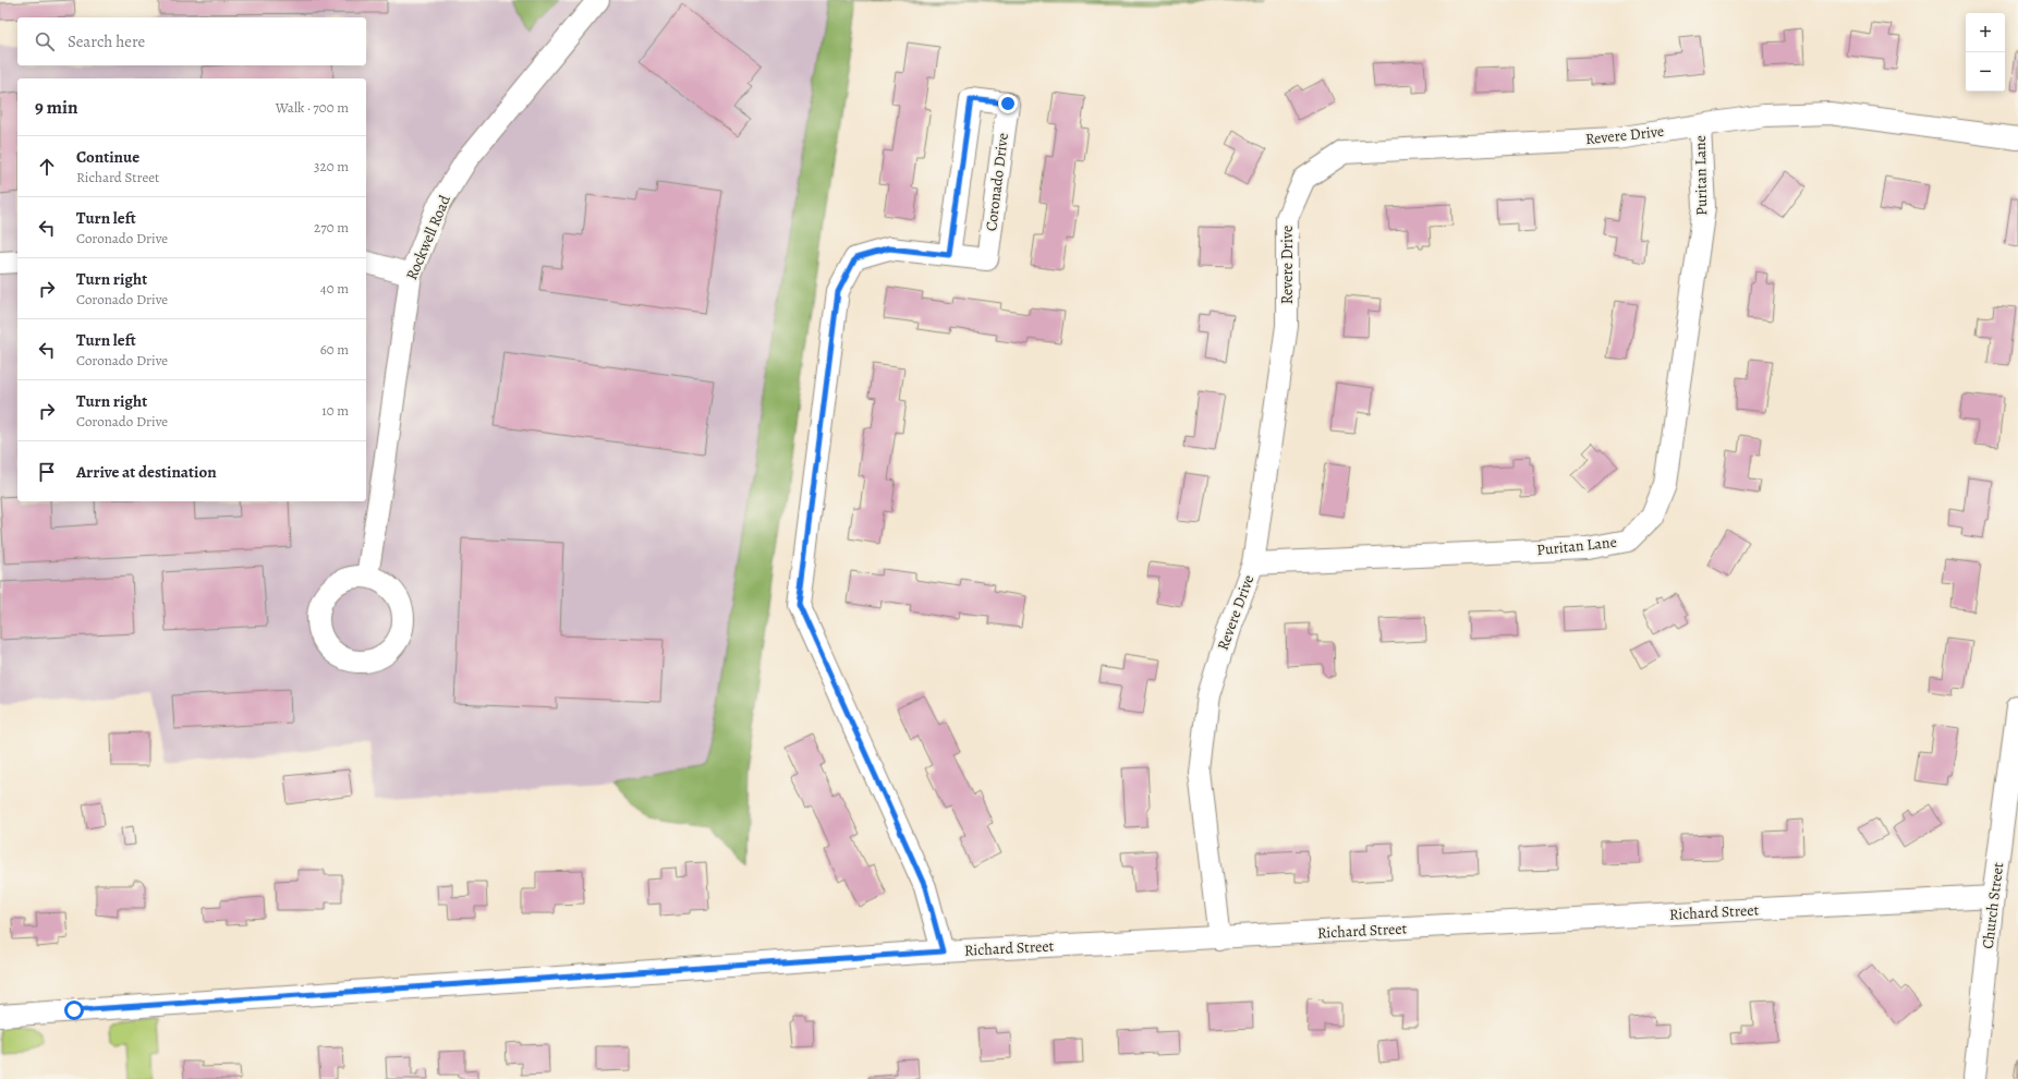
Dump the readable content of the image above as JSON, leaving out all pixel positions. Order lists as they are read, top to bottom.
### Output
{
  "streets": {
    "street": [
      "Revere Drive",
      "Puritan Lane",
      "Coronado Drive",
      "Rockwell Road",
      "Church Street",
      "Richard Street"
    ]
  },
  "crossings": [
    ["Revere Drive", "Puritan Lane"],
    ["Revere Drive", "Richard Street"],
    ["Coronado Drive", "Richard Street"],
    ["Church Street", "Richard Street"]
  ],
  "page": {
    "map_buttons": ["+", "−"],
    "search": "Search here",
    "heading": ["9 min", "Walk · 700 m"],
    "list": [
      ["Continue", "Richard Street", "320 m"],
      ["Turn left", "Coronado Drive", "270 m"],
      ["Turn right", "Coronado Drive", "40 m"],
      ["Turn left", "Coronado Drive", "60 m"],
      ["Turn right", "Coronado Drive", "10 m"],
      "Arrive at destination"
    ]
  }
}
